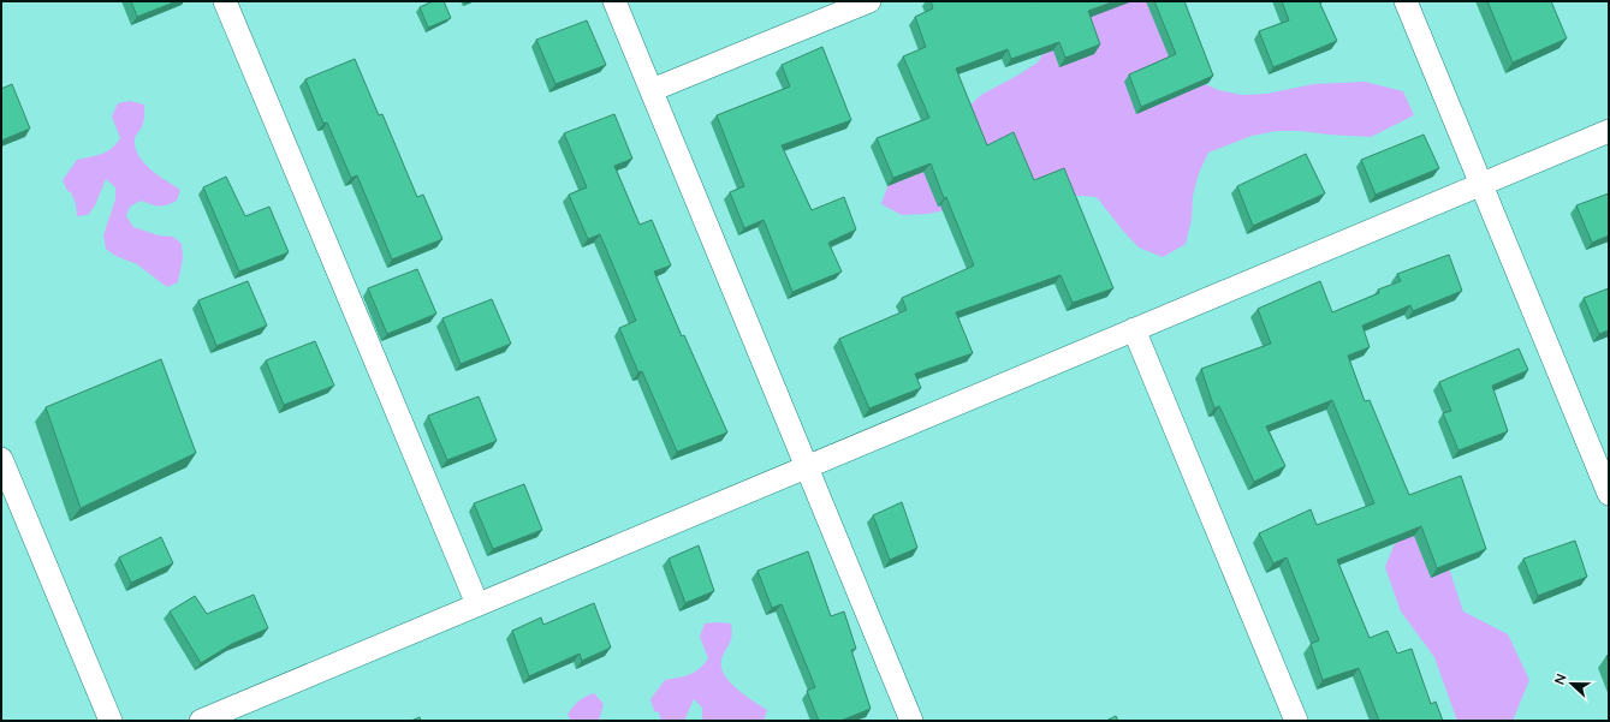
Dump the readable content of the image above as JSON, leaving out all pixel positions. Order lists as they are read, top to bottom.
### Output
{
  "north": "left"
}
